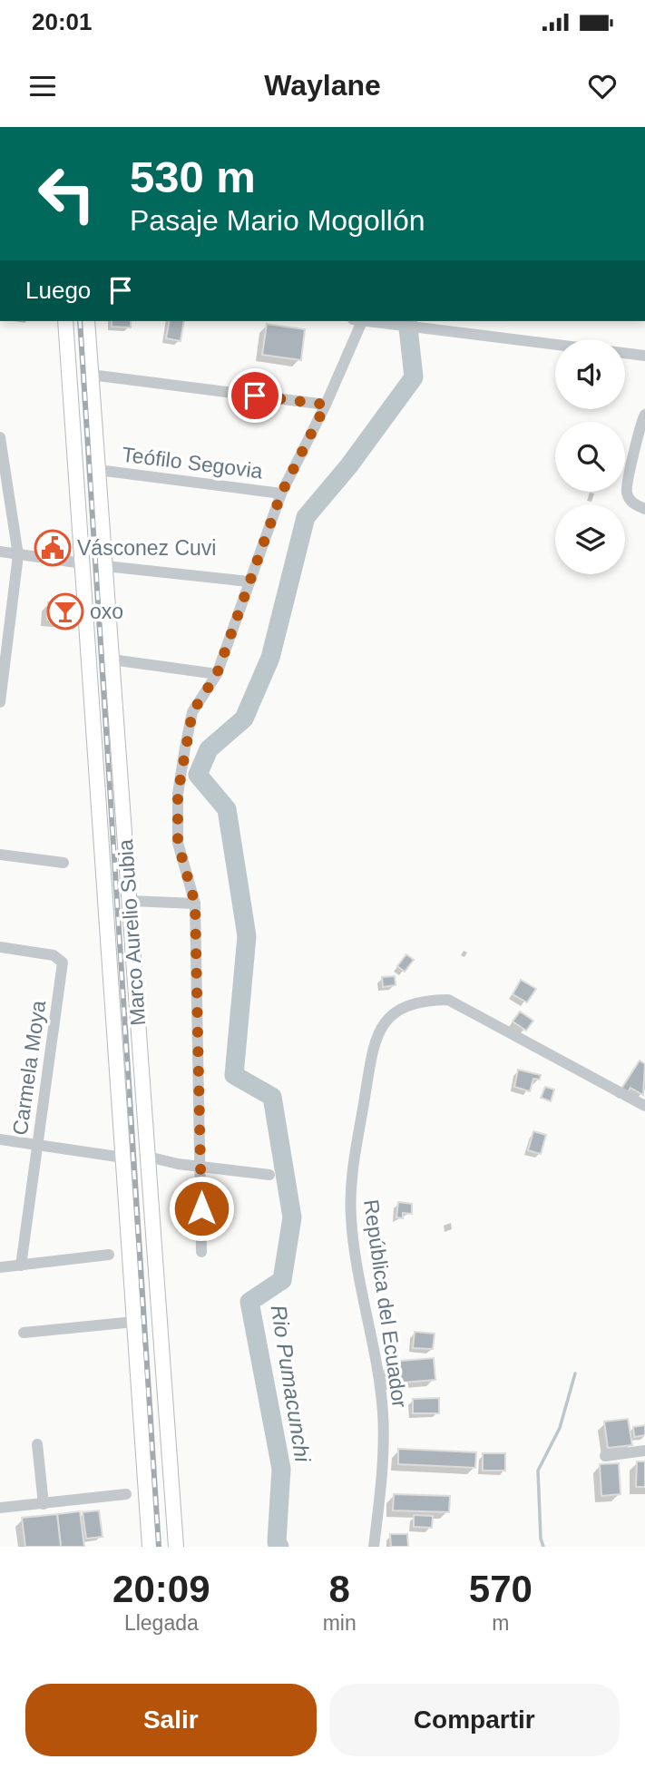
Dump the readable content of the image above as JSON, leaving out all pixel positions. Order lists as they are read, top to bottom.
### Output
{
  "streets": {
    "main road": ["Marco Aurelio Subia"],
    "street": ["Teófilo Segovia", "Carmela Moya", "República del Ecuador"]
  },
  "crossings": [
    ["Teófilo Segovia", "Marco Aurelio Subia"]
  ],
  "water": ["Rio Pumacunchi"],
  "places": {
    "public building": ["Vásconez Cuvi"],
    "bar": ["oxo"]
  },
  "page": {
    "status": "20:01",
    "header": "Waylane",
    "turn": ["530 m", "Pasaje Mario Mogollón"],
    "then": "Luego",
    "eta": [
      "20:09",
      "Llegada",
      "8",
      "min",
      "570",
      "m"
    ],
    "buttons": ["Salir", "Compartir"]
  }
}
